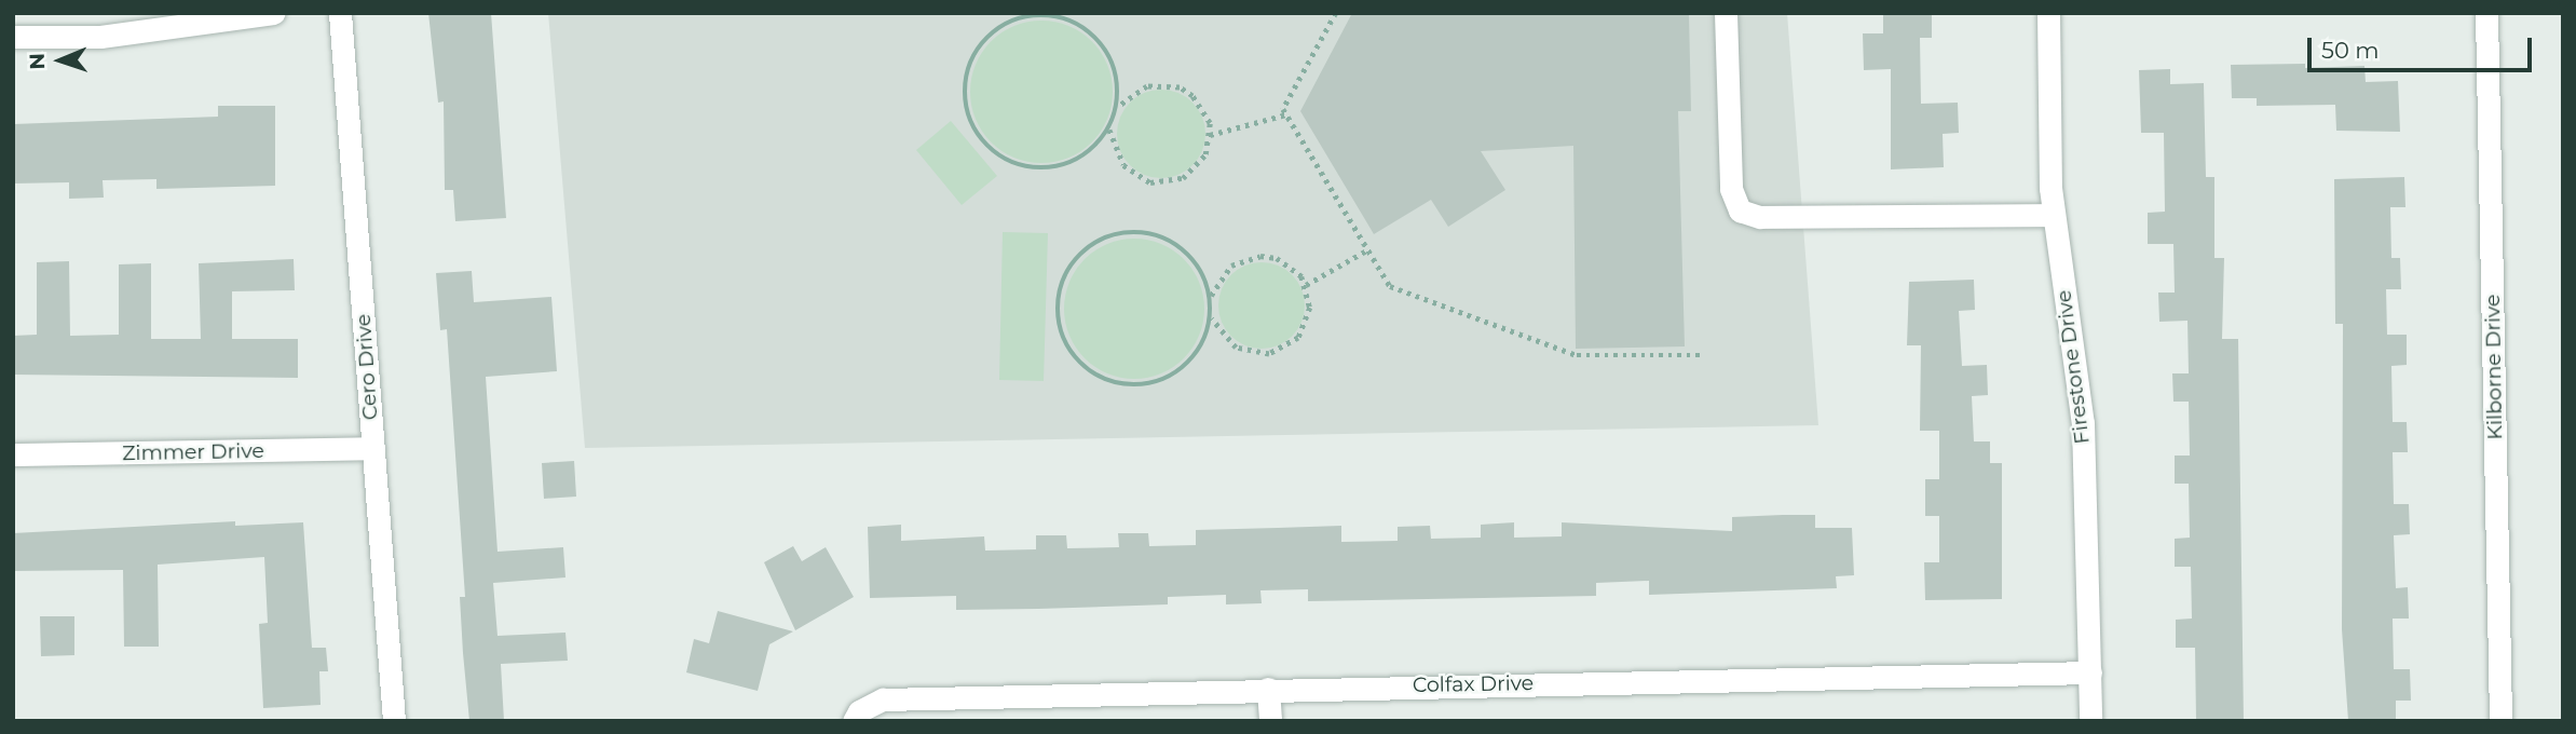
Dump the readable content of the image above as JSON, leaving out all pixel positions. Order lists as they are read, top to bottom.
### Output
{
  "streets": {
    "street": [
      "Cero Drive",
      "Firestone Drive",
      "Kilborne Drive",
      "Zimmer Drive",
      "Colfax Drive"
    ]
  },
  "crossings": [
    ["Cero Drive", "Zimmer Drive"],
    ["Firestone Drive", "Colfax Drive"]
  ],
  "scale_bar": "50 m",
  "north": "left"
}
